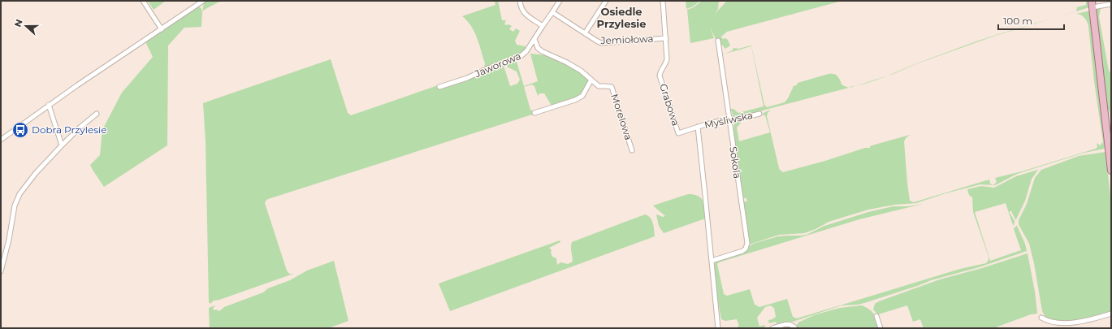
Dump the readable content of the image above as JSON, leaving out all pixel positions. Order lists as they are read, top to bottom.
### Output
{
  "streets": {
    "street": [
      "Jemiołowa",
      "Jaworowa",
      "Grabowa",
      "Morelowa",
      "Myśliwska",
      "Sokola"
    ]
  },
  "crossings": [
    ["Jemiołowa", "Grabowa"],
    ["Grabowa", "Myśliwska"],
    ["Myśliwska", "Sokola"]
  ],
  "districts": ["Osiedle Przylesie"],
  "places": {
    "bus stop": ["Dobra Przylesie"]
  },
  "scale_bar": "100 m",
  "north": "left"
}
